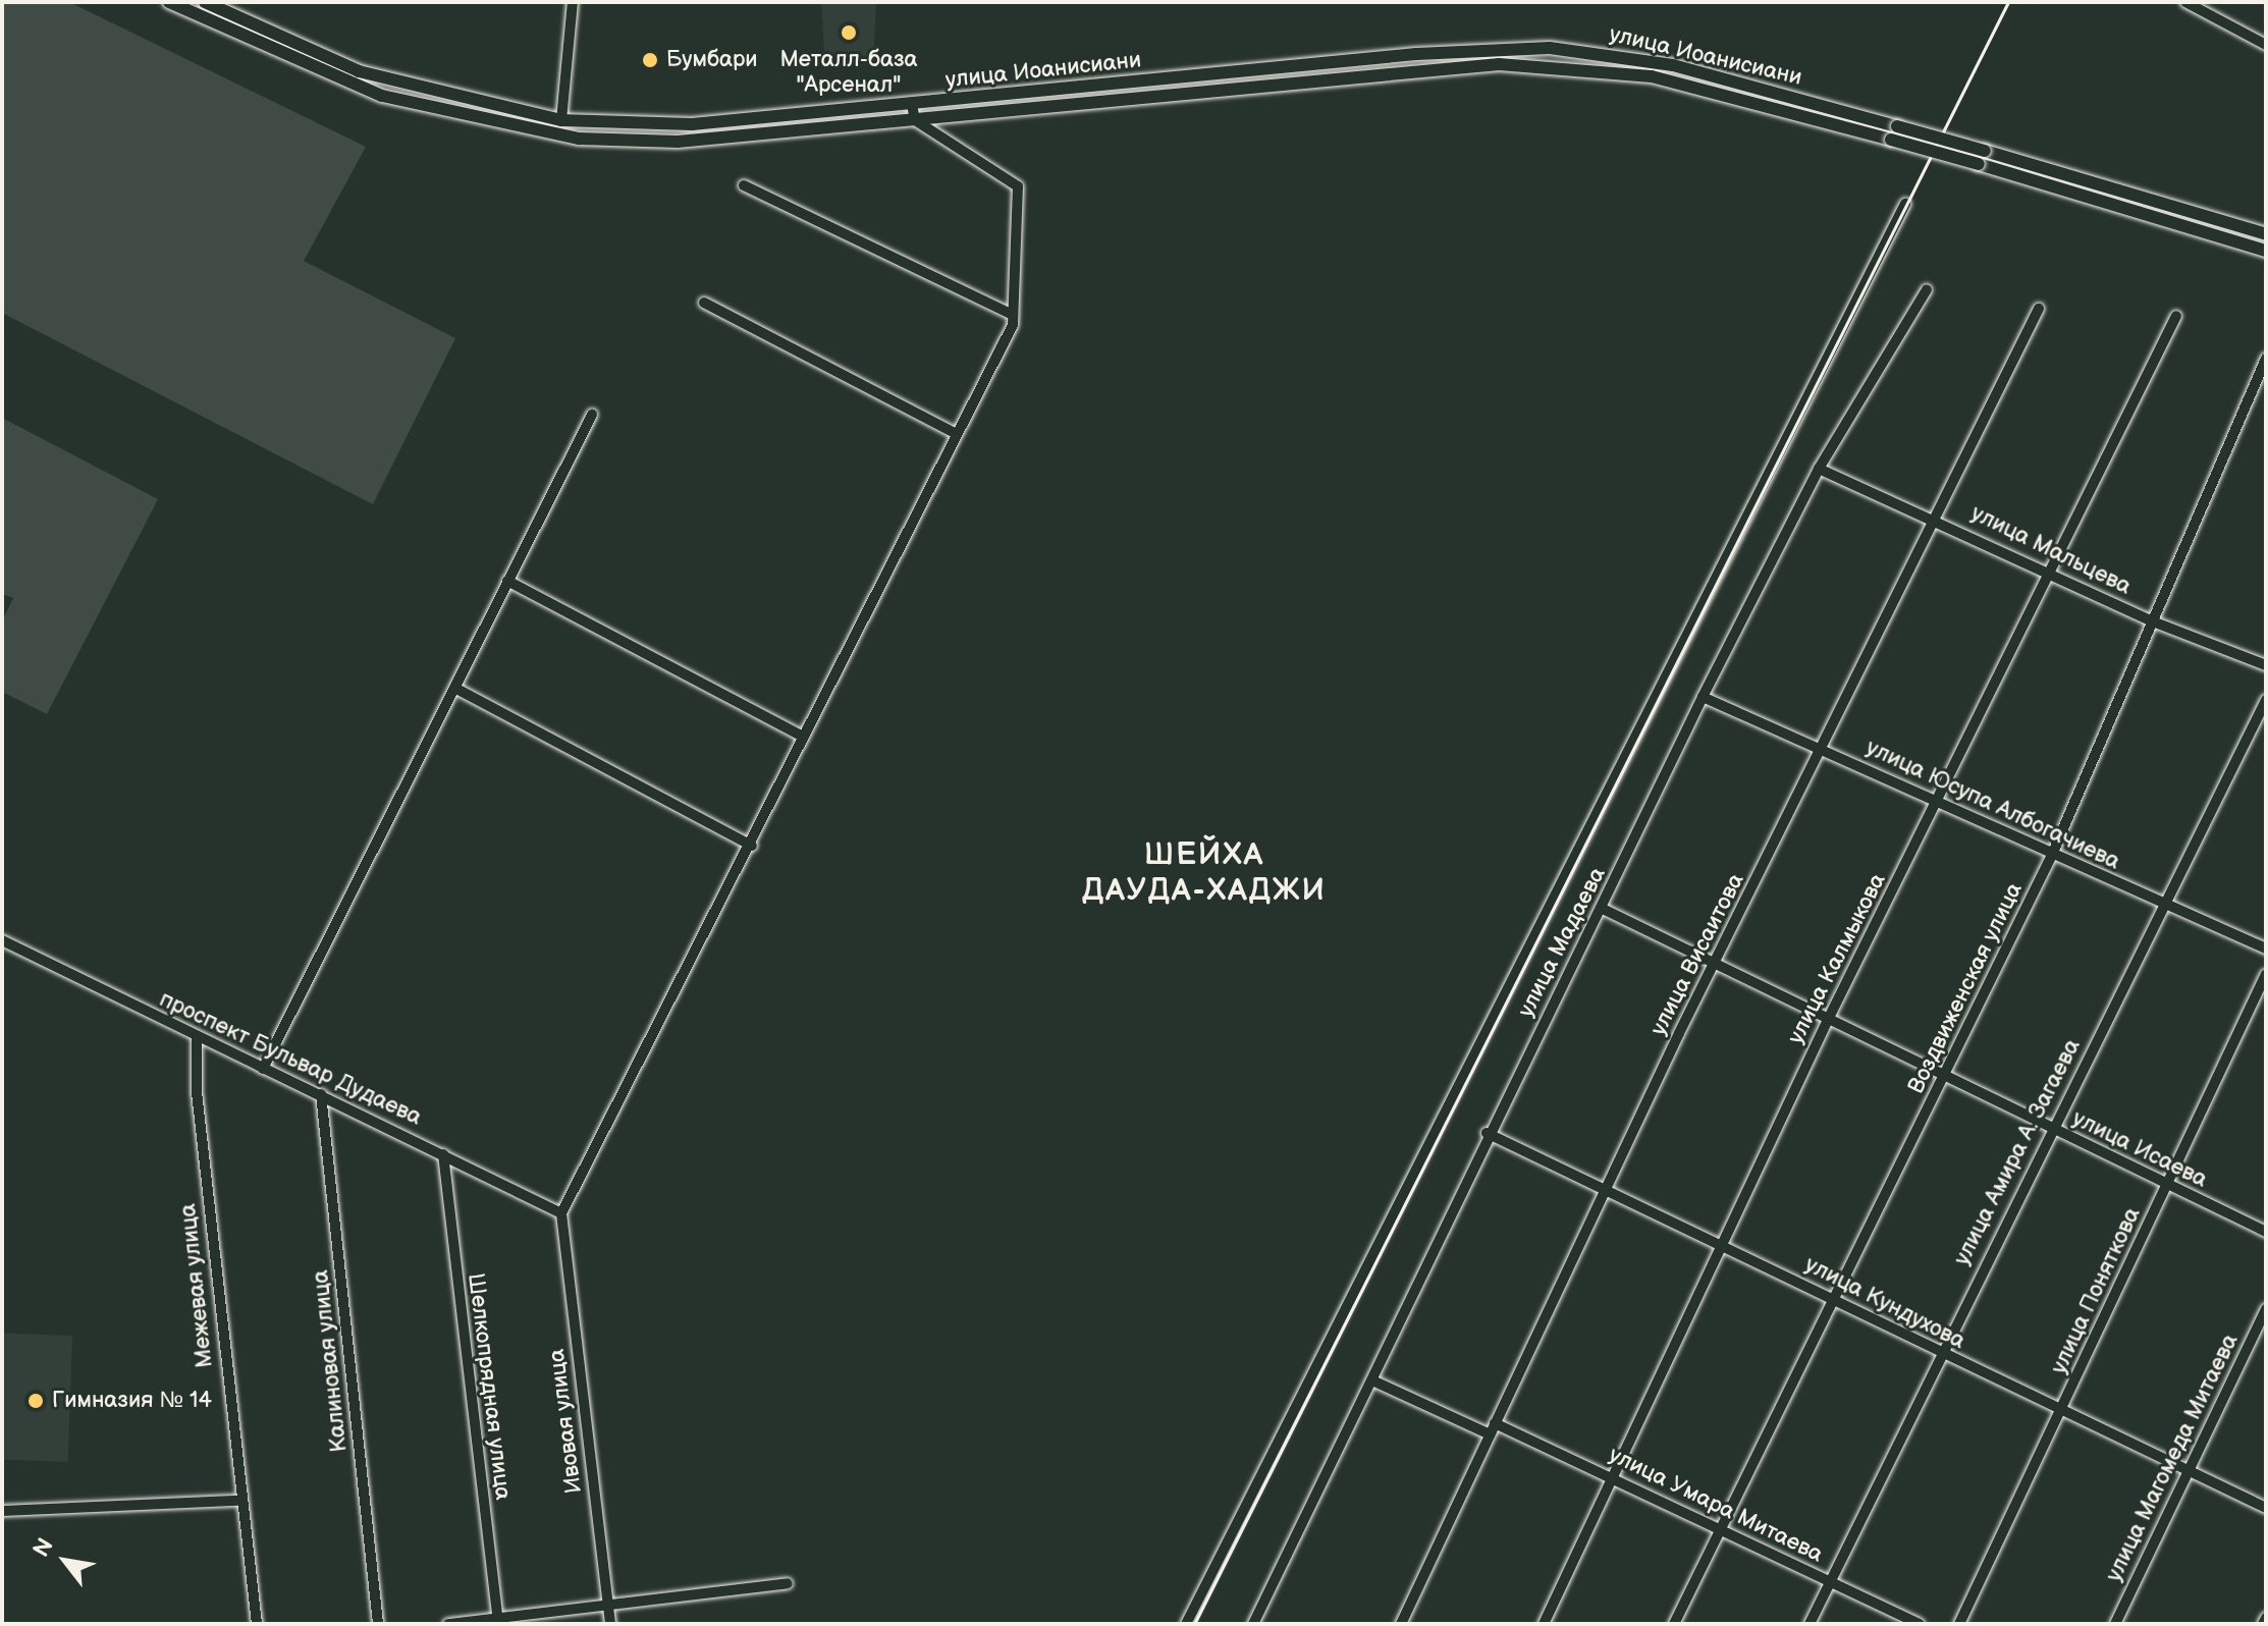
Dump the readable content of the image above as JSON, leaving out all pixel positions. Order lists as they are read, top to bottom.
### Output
{
  "streets": {
    "main road": ["улица Иоанисиани"],
    "street": [
      "улица Мальцева",
      "улица Юсупа Албогачиева",
      "улица Мадаева",
      "улица Висаитова",
      "улица Калмыкова",
      "Воздвиженская улица",
      "проспект Бульвар Дудаева",
      "улица Исаева",
      "улица Амира А. Загаева",
      "Межевая улица",
      "улица Поняткова",
      "улица Кундухова",
      "Калиновая улица",
      "Шелкопрядная улица",
      "Ивовая улица",
      "улица Магомеда Митаева",
      "улица Умара Митаева"
    ]
  },
  "crossings": [
    ["улица Мальцева", "улица Мадаева"],
    ["улица Мальцева", "улица Висаитова"],
    ["улица Мальцева", "улица Калмыкова"],
    ["улица Мальцева", "Воздвиженская улица"],
    ["улица Юсупа Албогачиева", "улица Мадаева"],
    ["улица Юсупа Албогачиева", "улица Висаитова"],
    ["улица Юсупа Албогачиева", "улица Калмыкова"],
    ["улица Юсупа Албогачиева", "Воздвиженская улица"],
    ["улица Юсупа Албогачиева", "улица Амира А. Загаева"],
    ["улица Мадаева", "улица Исаева"],
    ["улица Мадаева", "улица Кундухова"],
    ["улица Висаитова", "улица Исаева"],
    ["улица Висаитова", "улица Кундухова"],
    ["улица Висаитова", "улица Умара Митаева"],
    ["улица Калмыкова", "улица Исаева"],
    ["улица Калмыкова", "улица Кундухова"],
    ["улица Калмыкова", "улица Умара Митаева"],
    ["Воздвиженская улица", "улица Исаева"],
    ["Воздвиженская улица", "улица Кундухова"],
    ["Воздвиженская улица", "улица Умара Митаева"],
    ["проспект Бульвар Дудаева", "Межевая улица"],
    ["проспект Бульвар Дудаева", "Калиновая улица"],
    ["проспект Бульвар Дудаева", "Шелкопрядная улица"],
    ["проспект Бульвар Дудаева", "Ивовая улица"],
    ["улица Исаева", "улица Амира А. Загаева"],
    ["улица Исаева", "улица Поняткова"],
    ["улица Амира А. Загаева", "улица Кундухова"],
    ["улица Амира А. Загаева", "улица Умара Митаева"],
    ["улица Поняткова", "улица Кундухова"],
    ["улица Кундухова", "улица Магомеда Митаева"]
  ],
  "districts": ["ШЕЙХА ДАУДА-ХАДЖИ"],
  "places": ["Металл-база \"Арсенал\"", "Бумбари", "Гимназия № 14"],
  "north": "top left"
}
